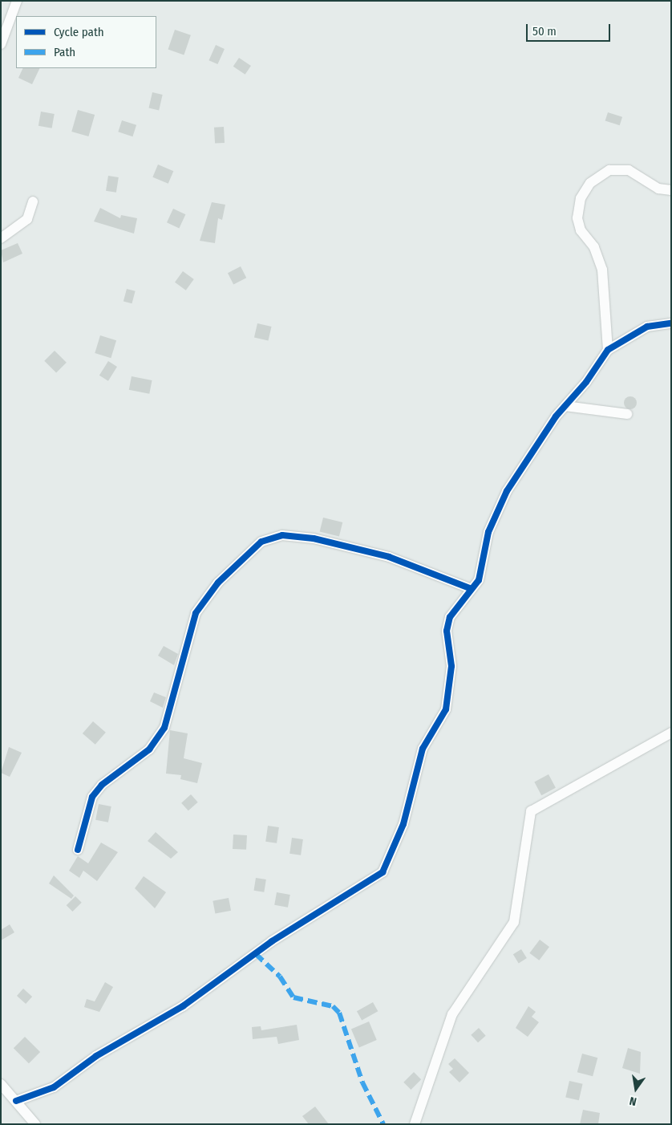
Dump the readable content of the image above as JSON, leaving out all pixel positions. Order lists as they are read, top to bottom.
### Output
{
  "legend": ["Cycle path", "Path"],
  "scale_bar": "50 m",
  "north": "bottom"
}
